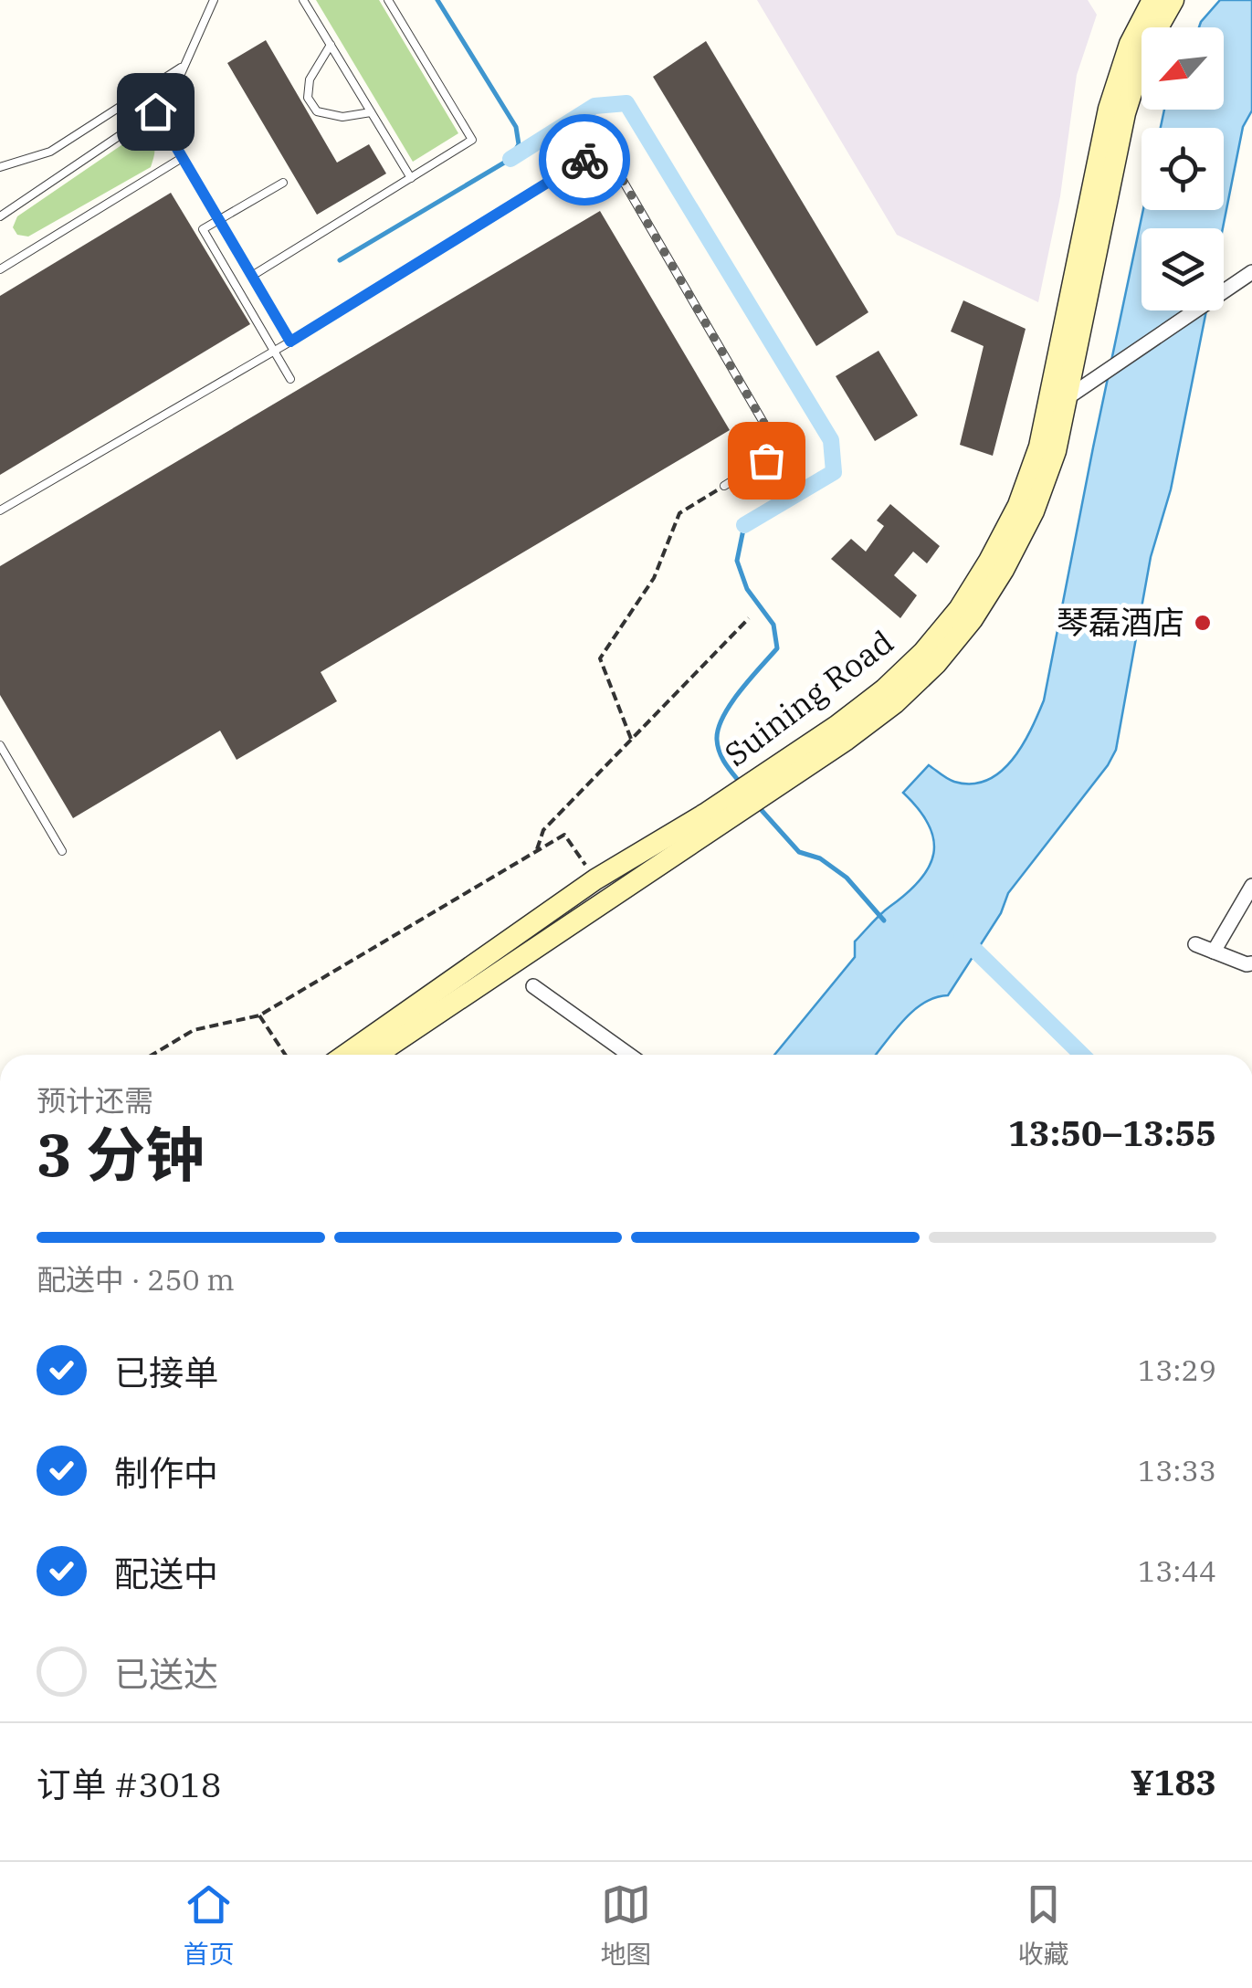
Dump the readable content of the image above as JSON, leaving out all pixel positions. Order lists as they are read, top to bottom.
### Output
{
  "streets": {
    "main road": ["Suining Road"]
  },
  "places": ["琴磊酒店"],
  "north": "bottom left",
  "page": {
    "heading": ["3 分钟", "预计还需", "13:50–13:55"],
    "panel": ["订单 #3018", "¥183"],
    "bar": "配送中 · 250 m",
    "list": [
      ["已接单", "13:29"],
      ["制作中", "13:33"],
      ["配送中", "13:44"],
      "已送达"
    ],
    "tabs": ["首页", "地图", "收藏"]
  }
}
